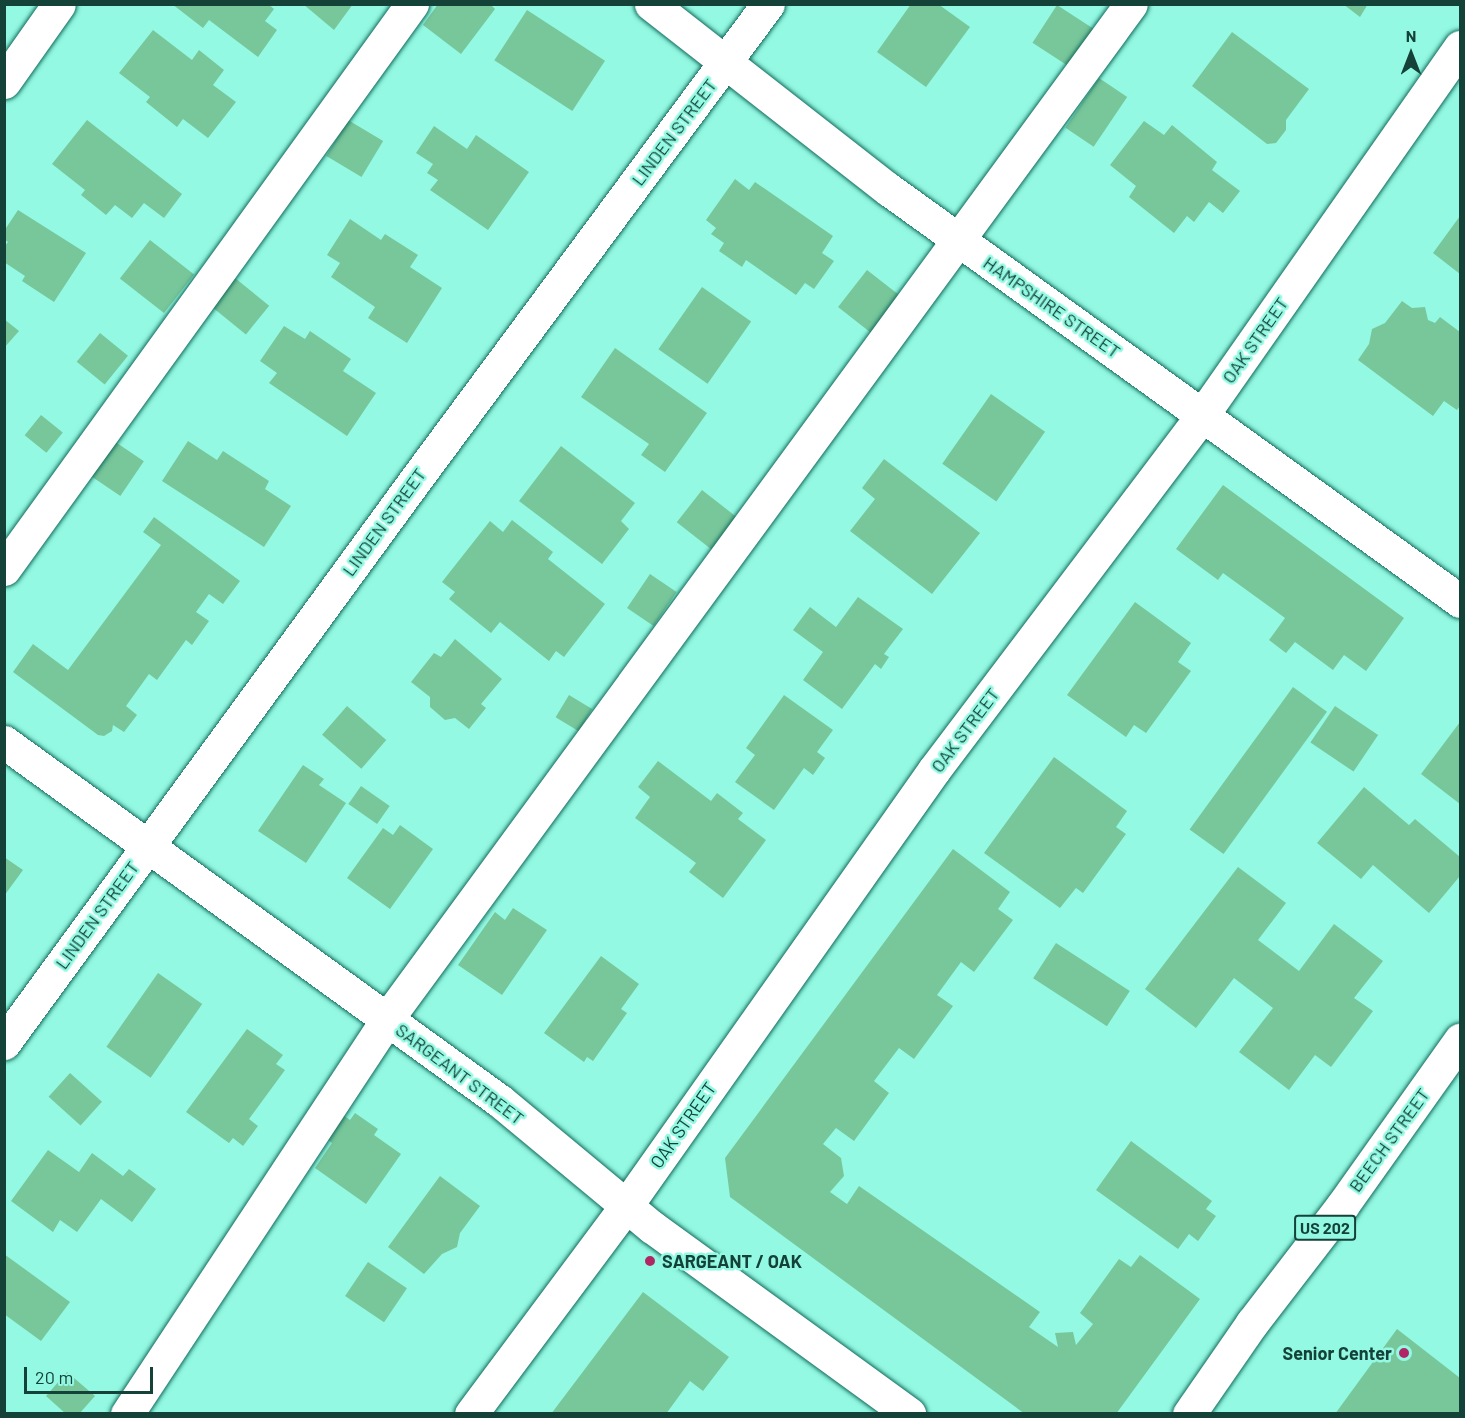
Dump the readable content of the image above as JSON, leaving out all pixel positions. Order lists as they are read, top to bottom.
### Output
{
  "streets": {
    "street": [
      "LINDEN STREET",
      "HAMPSHIRE STREET",
      "OAK STREET",
      "SARGEANT STREET",
      "BEECH STREET",
      "US 202"
    ]
  },
  "crossings": [
    ["LINDEN STREET", "HAMPSHIRE STREET"],
    ["LINDEN STREET", "SARGEANT STREET"],
    ["HAMPSHIRE STREET", "OAK STREET"],
    ["OAK STREET", "SARGEANT STREET"]
  ],
  "places": ["SARGEANT / OAK", "Senior Center"],
  "scale_bar": "20 m",
  "north": "top"
}
